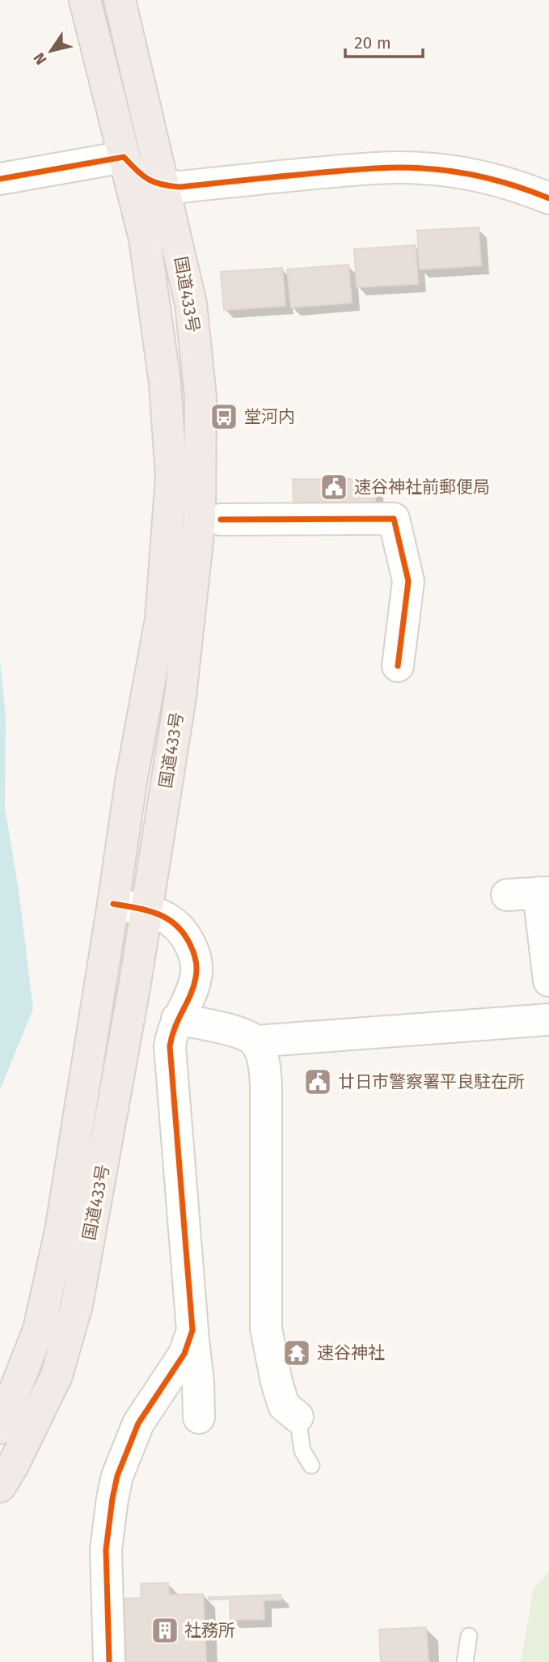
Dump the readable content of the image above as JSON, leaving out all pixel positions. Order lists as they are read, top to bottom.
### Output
{
  "streets": {
    "highway": ["国道433号"]
  },
  "places": {
    "bus stop": ["堂河内"],
    "public building": ["速谷神社前郵便局", "廿日市警察署平良駐在所"],
    "temple": ["速谷神社"],
    "building": ["社務所"]
  },
  "scale_bar": "20 m",
  "north": "bottom left"
}
